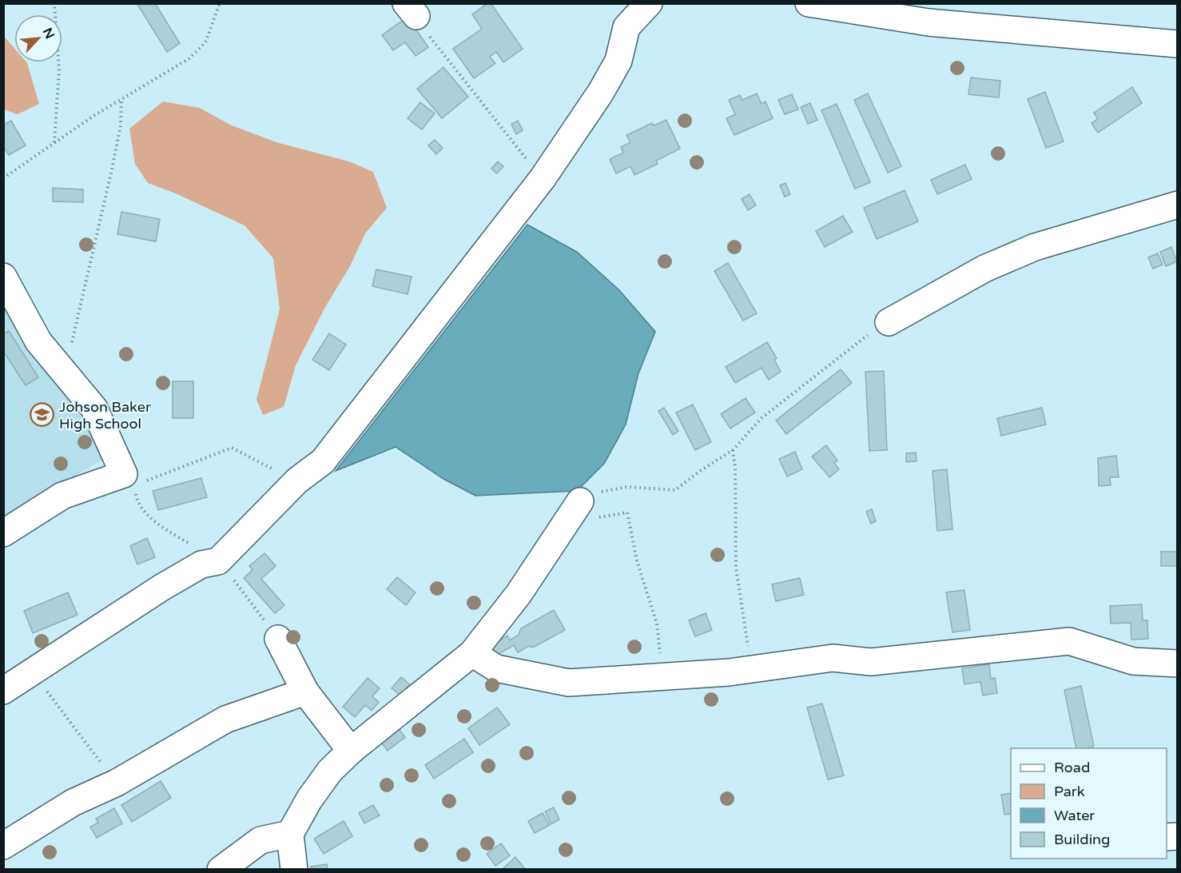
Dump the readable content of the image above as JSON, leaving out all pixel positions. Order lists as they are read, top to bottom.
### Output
{
  "places": {
    "school or university": ["Johson Baker High School"]
  },
  "legend": [
    "Road",
    "Park",
    "Water",
    "Building"
  ],
  "north": "top right"
}
